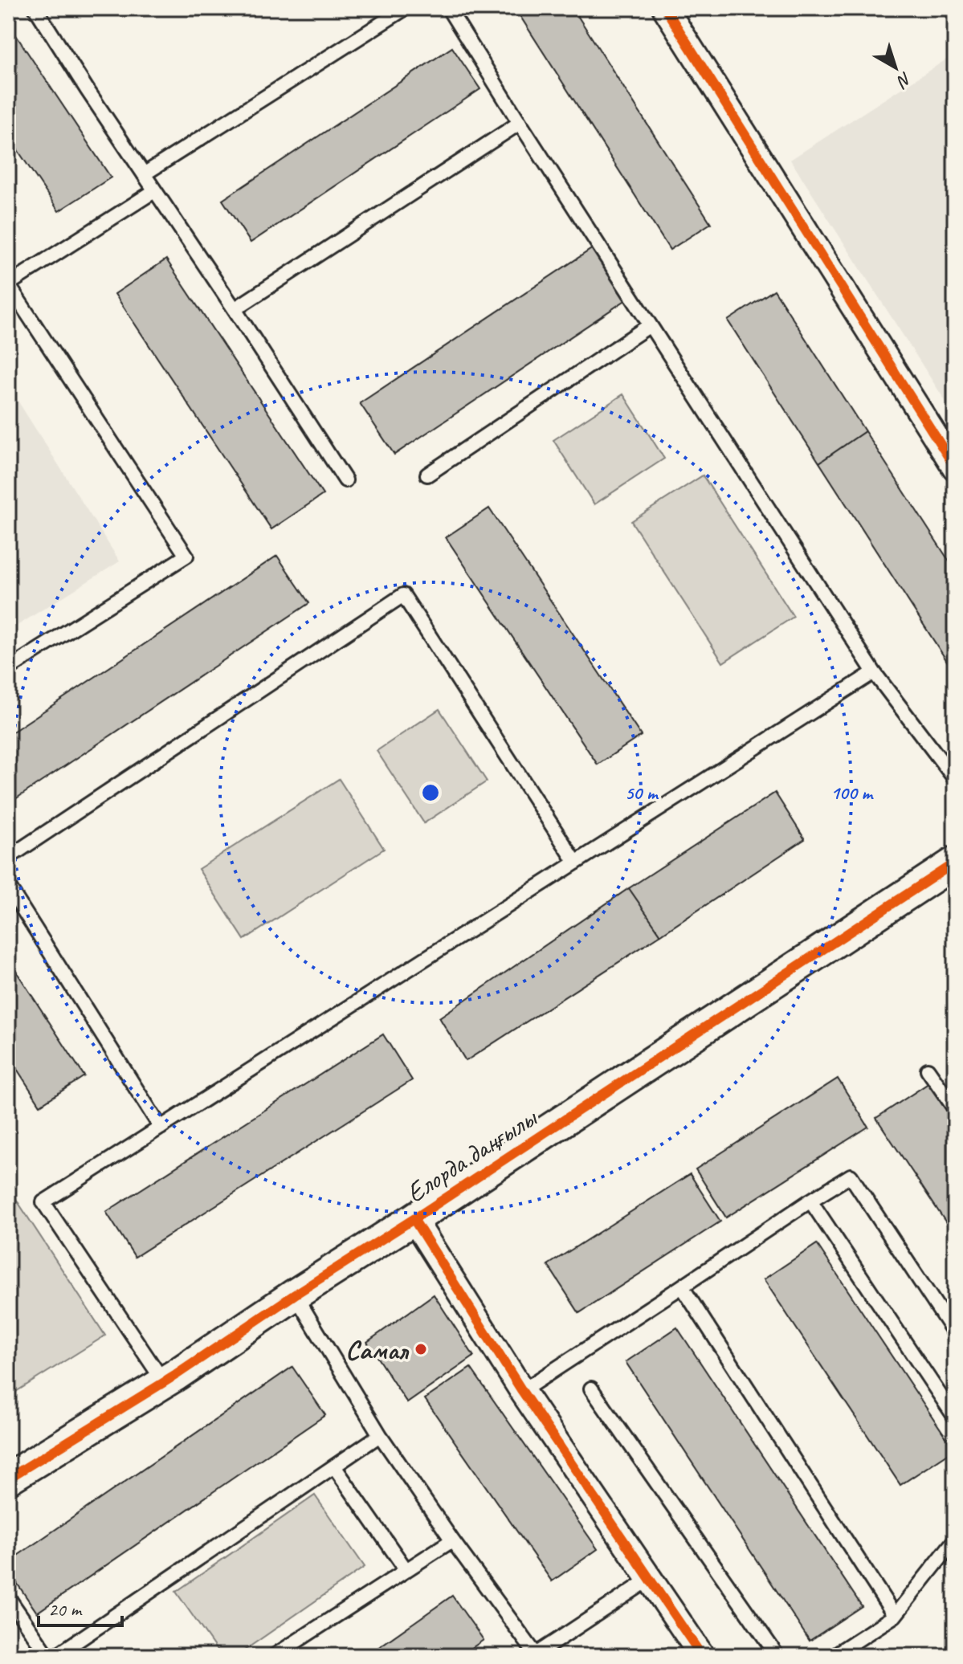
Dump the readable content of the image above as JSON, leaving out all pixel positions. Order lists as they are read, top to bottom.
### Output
{
  "streets": {
    "street": ["Елорда даңғылы"]
  },
  "places": ["Самал"],
  "scale_bar": "20 m",
  "north": "bottom right",
  "rings": ["50 m", "100 m"]
}
